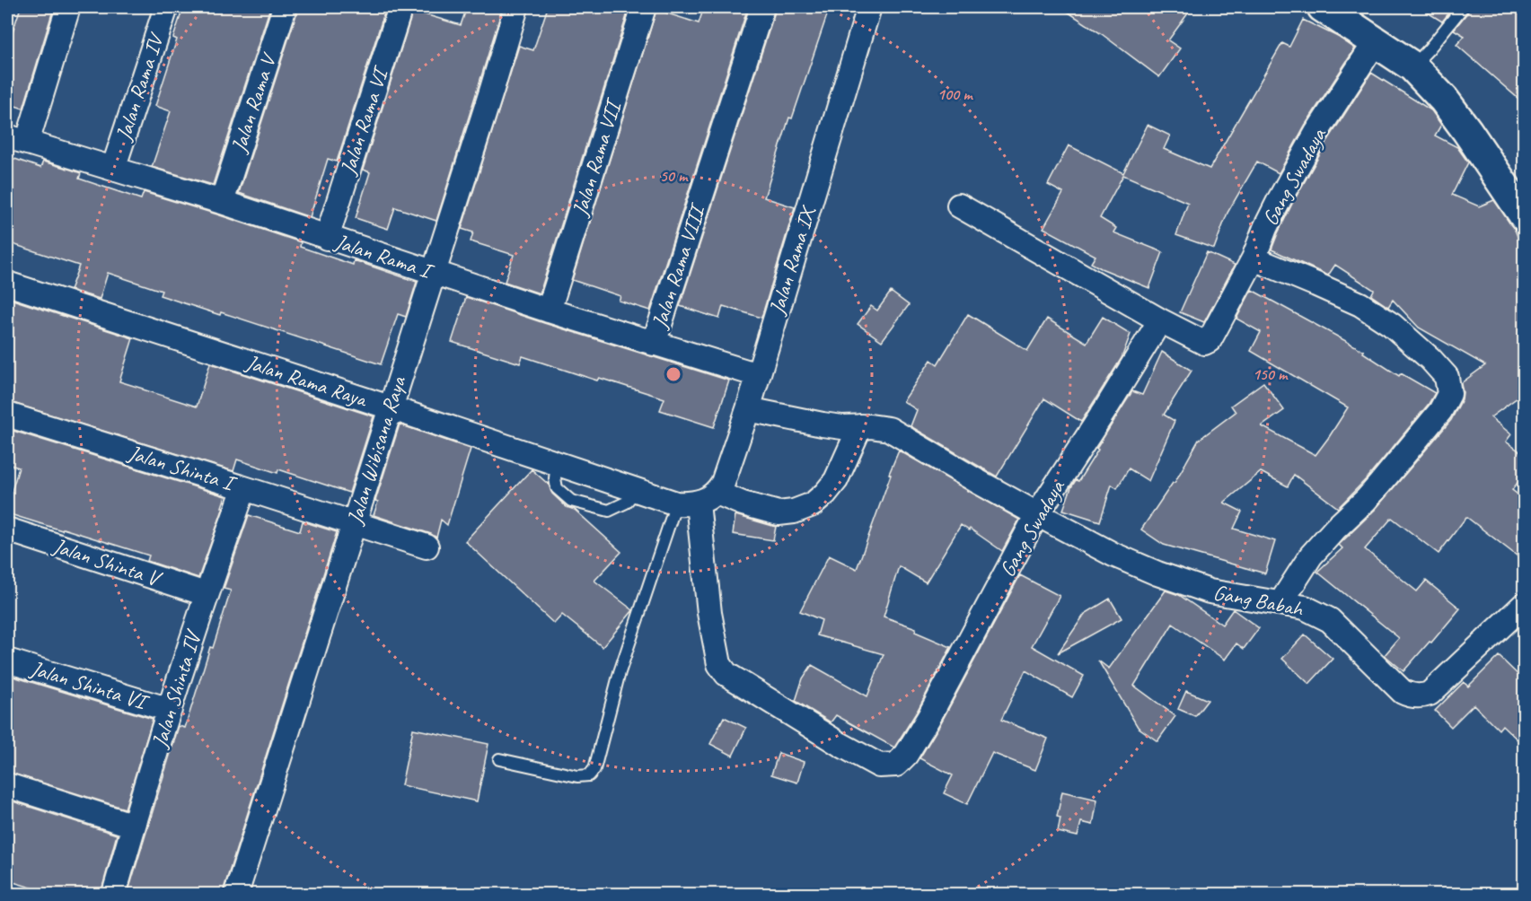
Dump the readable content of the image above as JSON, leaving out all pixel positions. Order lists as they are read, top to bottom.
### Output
{
  "streets": {
    "street": [
      "Jalan Rama IV",
      "Jalan Rama V",
      "Jalan Rama VI",
      "Jalan Rama VII",
      "Gang Swadaya",
      "Jalan Rama I",
      "Jalan Rama IX",
      "Jalan Rama VIII",
      "Jalan Rama Raya",
      "Jalan Wibisana Raya",
      "Jalan Shinta I",
      "Jalan Shinta V",
      "Gang Babah",
      "Jalan Shinta VI",
      "Jalan Shinta IV"
    ]
  },
  "crossings": [
    ["Jalan Rama IV", "Jalan Rama I"],
    ["Jalan Rama V", "Jalan Rama I"],
    ["Jalan Rama VI", "Jalan Rama I"],
    ["Jalan Rama VII", "Jalan Rama I"],
    ["Gang Swadaya", "Jalan Rama IX"],
    ["Gang Swadaya", "Jalan Rama Raya"],
    ["Gang Swadaya", "Gang Babah"],
    ["Jalan Rama I", "Jalan Rama IX"],
    ["Jalan Rama I", "Jalan Rama VIII"],
    ["Jalan Rama I", "Jalan Wibisana Raya"],
    ["Jalan Rama IX", "Jalan Rama Raya"],
    ["Jalan Rama IX", "Gang Babah"],
    ["Jalan Rama Raya", "Jalan Wibisana Raya"],
    ["Jalan Rama Raya", "Gang Babah"],
    ["Jalan Wibisana Raya", "Jalan Shinta I"],
    ["Jalan Shinta I", "Jalan Shinta IV"],
    ["Jalan Shinta V", "Jalan Shinta IV"],
    ["Jalan Shinta VI", "Jalan Shinta IV"]
  ],
  "rings": ["100 m", "50 m", "150 m"]
}
